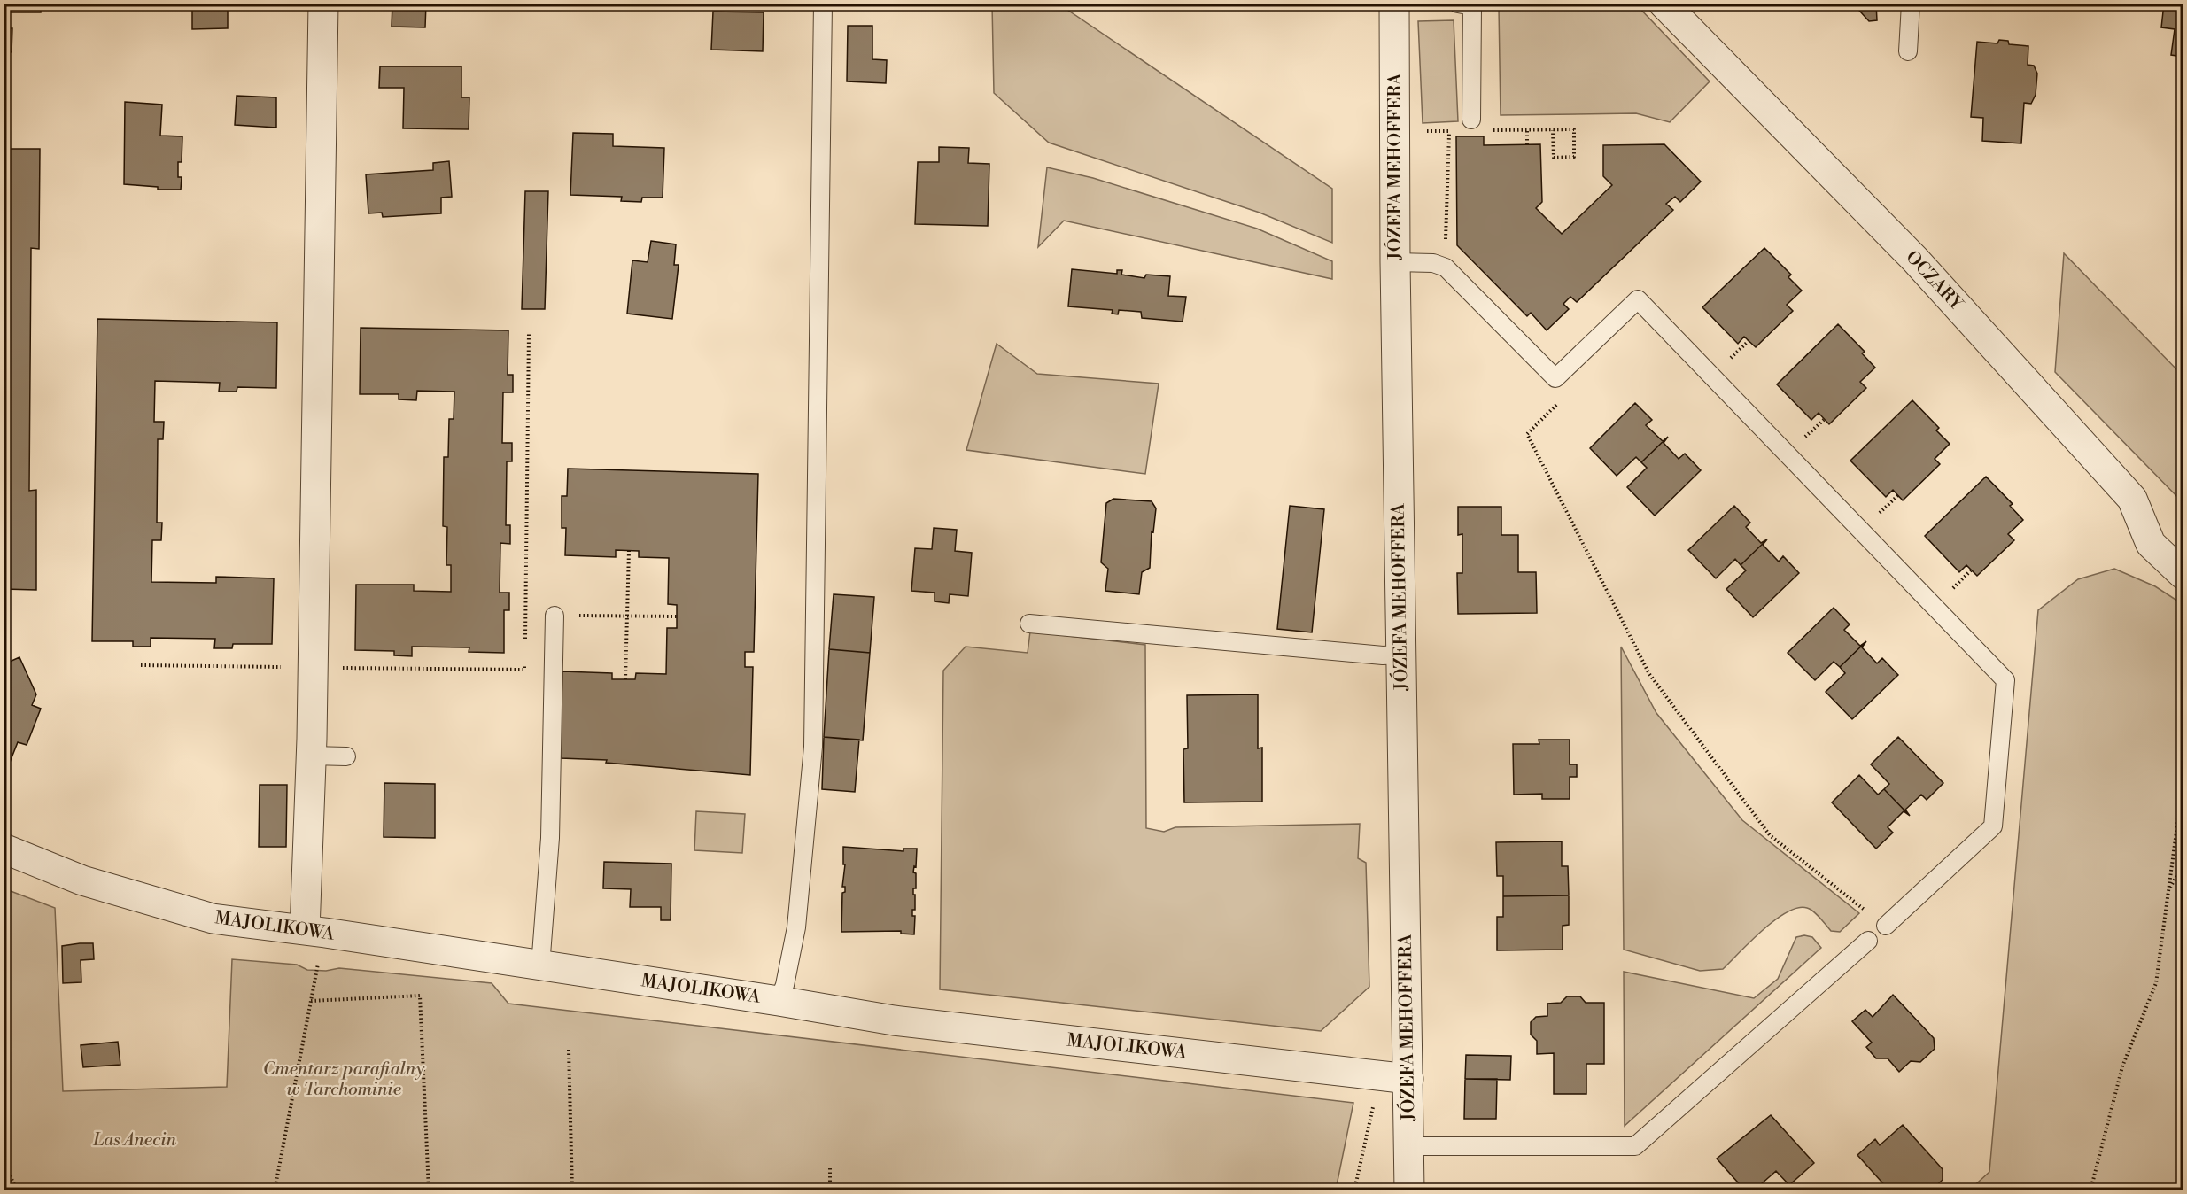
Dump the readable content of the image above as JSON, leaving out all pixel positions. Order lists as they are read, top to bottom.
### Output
{
  "streets": {
    "street": ["JÓZEFA MEHOFFERA", "OCZARY", "MAJOLIKOWA"]
  },
  "crossings": [
    ["JÓZEFA MEHOFFERA", "MAJOLIKOWA"]
  ],
  "parks": ["Cmentarz parafialny w Tarchominie", "Las Anecin"]
}
